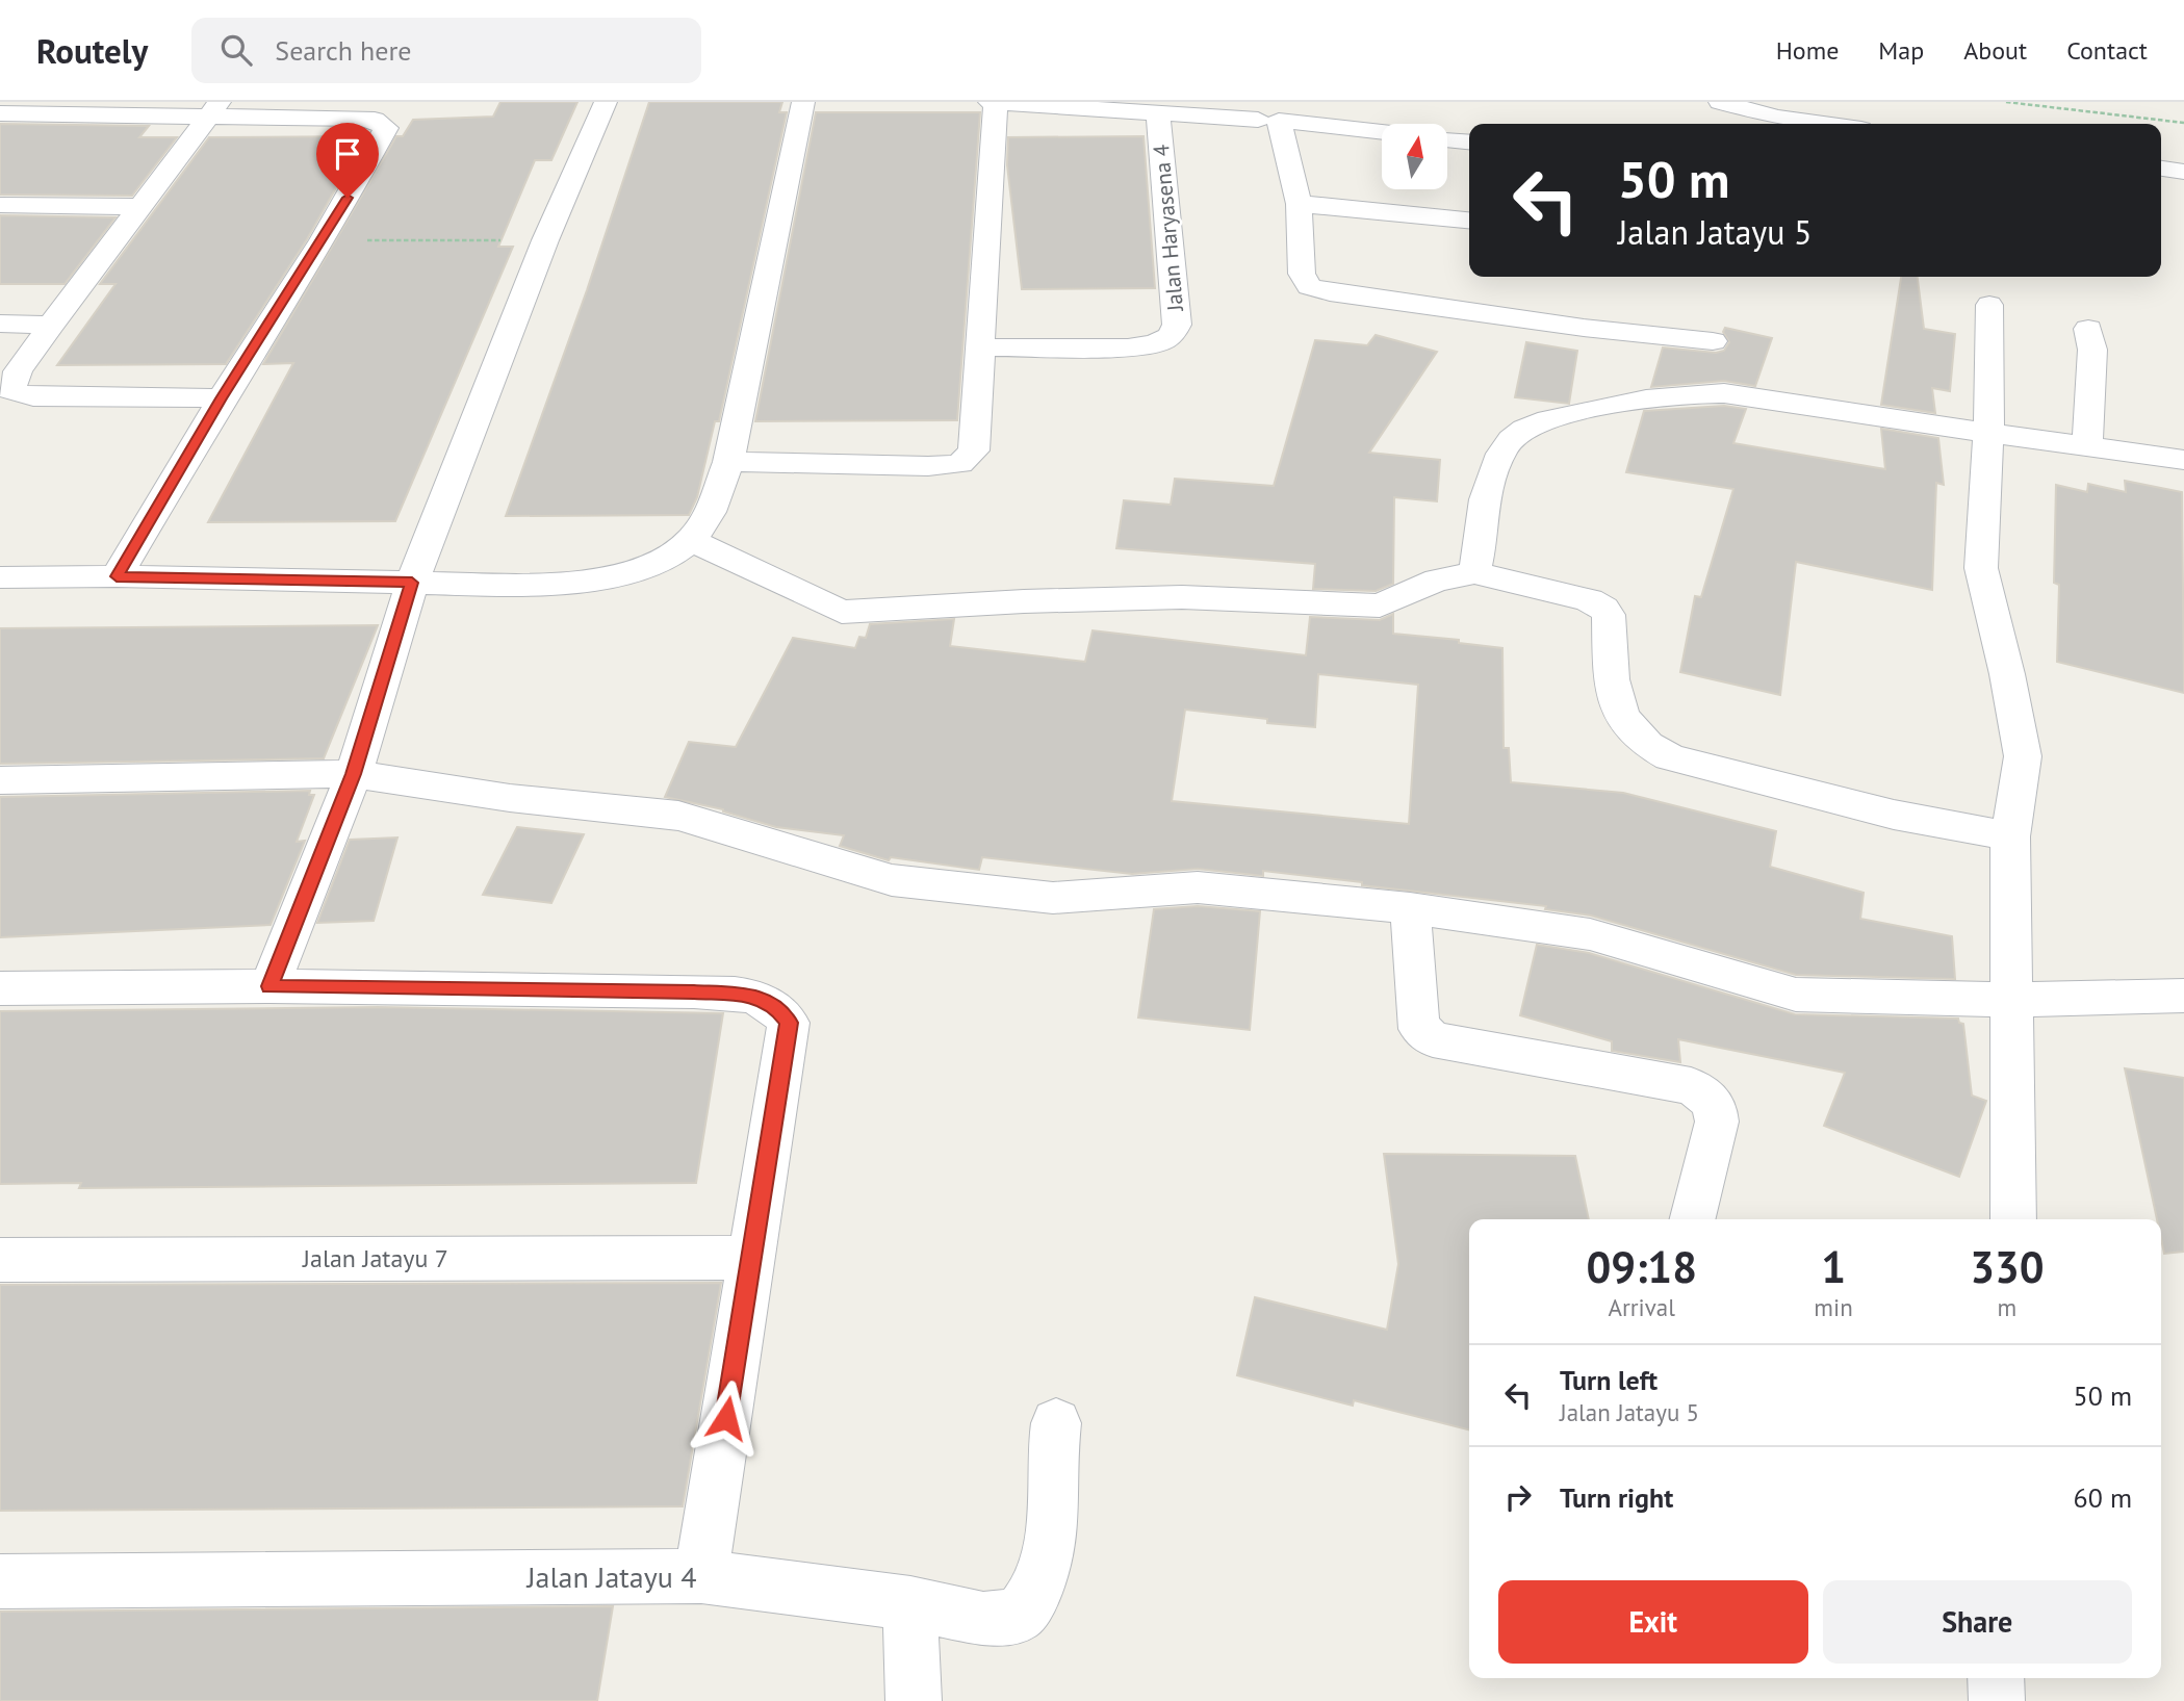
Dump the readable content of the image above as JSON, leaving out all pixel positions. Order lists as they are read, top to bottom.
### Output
{
  "streets": {
    "street": ["Jalan Haryasena 4", "Jalan Jatayu 7", "Jalan Jatayu 4"]
  },
  "north": "top",
  "page": {
    "header": "Routely",
    "search": "Search here",
    "nav": [
      "Home",
      "Map",
      "About",
      "Contact"
    ],
    "turn": ["50 m", "Jalan Jatayu 5"],
    "eta": [
      "09:18",
      "Arrival",
      "1",
      "min",
      "330",
      "m"
    ],
    "list": [
      {
        "name": "Turn left",
        "note": "Jalan Jatayu 5",
        "value": "50 m"
      },
      {
        "name": "Turn right",
        "value": "60 m"
      }
    ],
    "buttons": ["Exit", "Share"]
  }
}
